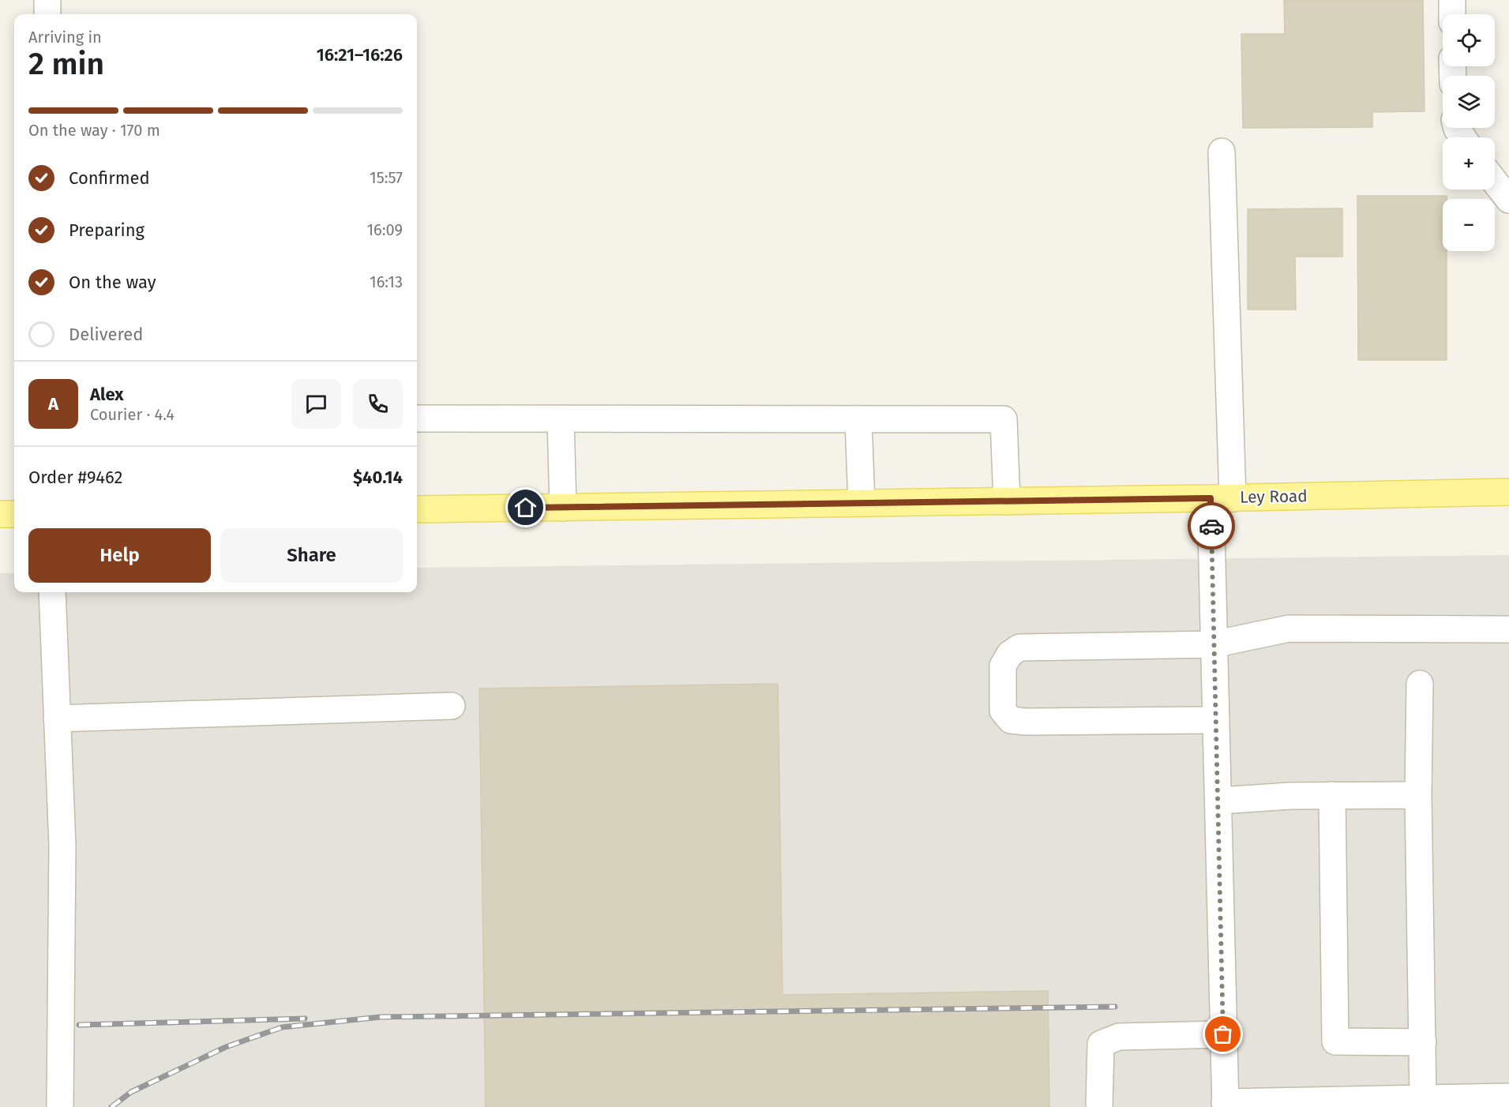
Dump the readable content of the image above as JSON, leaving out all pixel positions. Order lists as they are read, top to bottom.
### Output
{
  "streets": {
    "main road": ["Ley Road"]
  },
  "page": {
    "map_buttons": ["+", "−"],
    "heading": ["2 min", "Arriving in", "16:21–16:26"],
    "panel": [
      "Alex",
      "Courier · 4.4",
      "Order #9462",
      "$40.14"
    ],
    "bar": "On the way · 170 m",
    "list": [
      ["Confirmed", "15:57"],
      ["Preparing", "16:09"],
      ["On the way", "16:13"],
      "Delivered"
    ],
    "round": "A",
    "buttons": ["Help", "Share"]
  }
}
